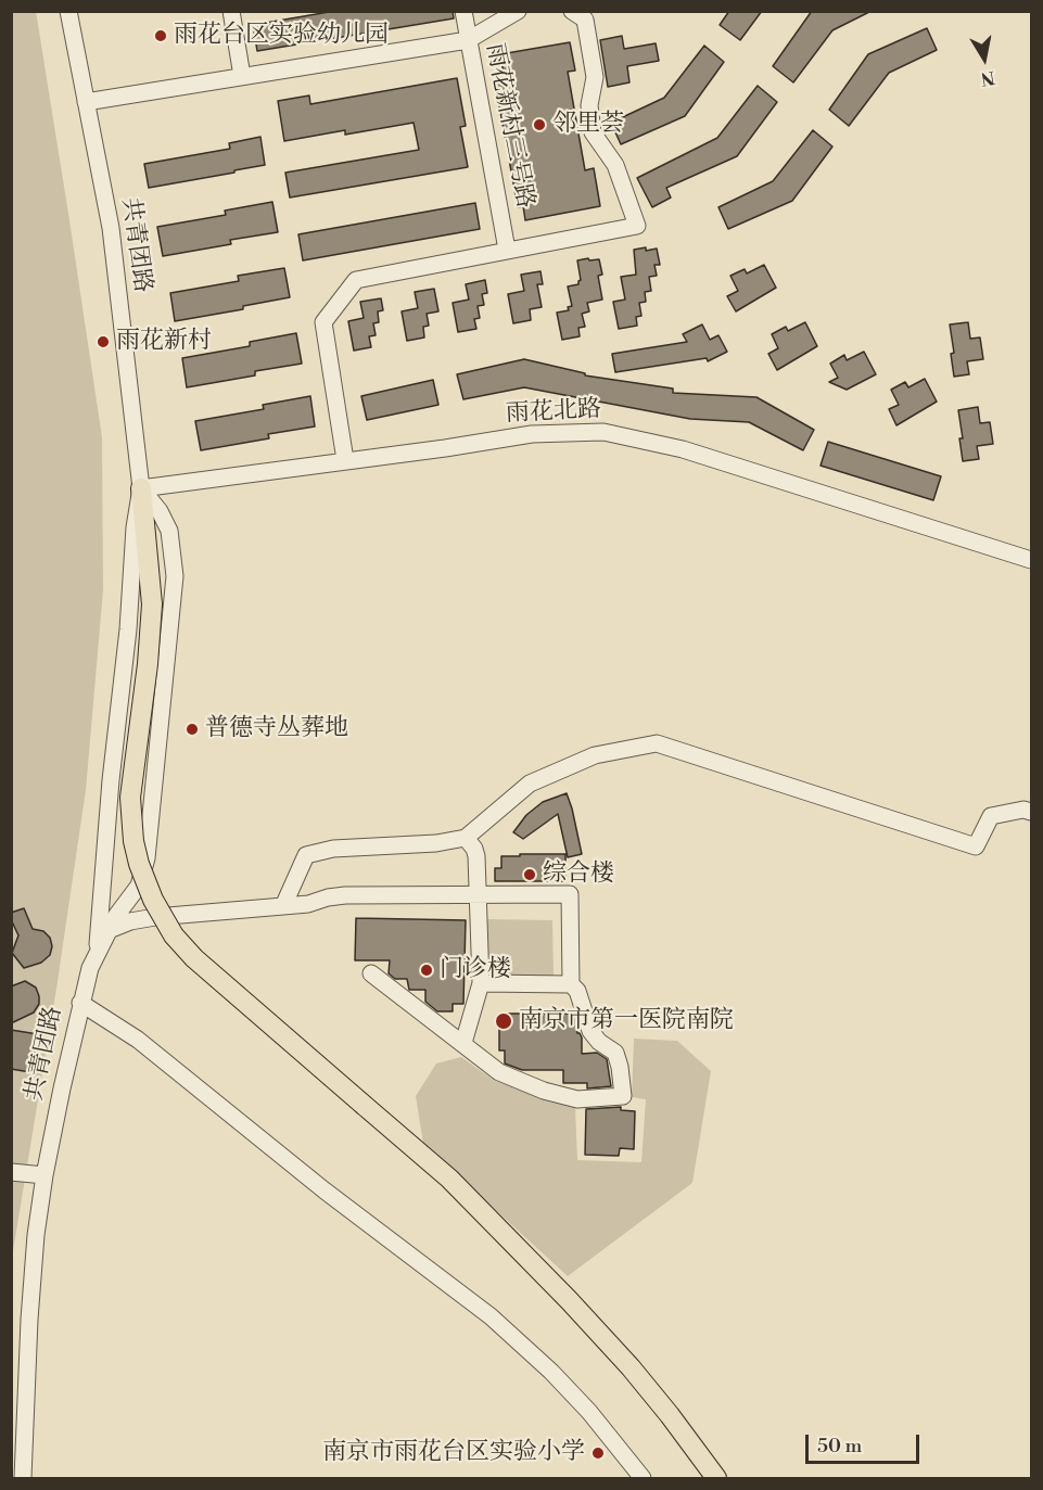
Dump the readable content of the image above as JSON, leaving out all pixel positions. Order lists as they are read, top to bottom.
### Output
{
  "streets": {
    "street": ["雨花新村三号路", "共青团路", "雨花北路"]
  },
  "crossings": [
    ["共青团路", "雨花北路"]
  ],
  "places": [
    "雨花台区实验幼儿园",
    "邻里荟",
    "雨花新村",
    "普德寺丛葬地",
    "综合楼",
    "门诊楼",
    "南京市第一医院南院",
    "南京市雨花台区实验小学"
  ],
  "scale_bar": "50 m",
  "north": "bottom"
}
